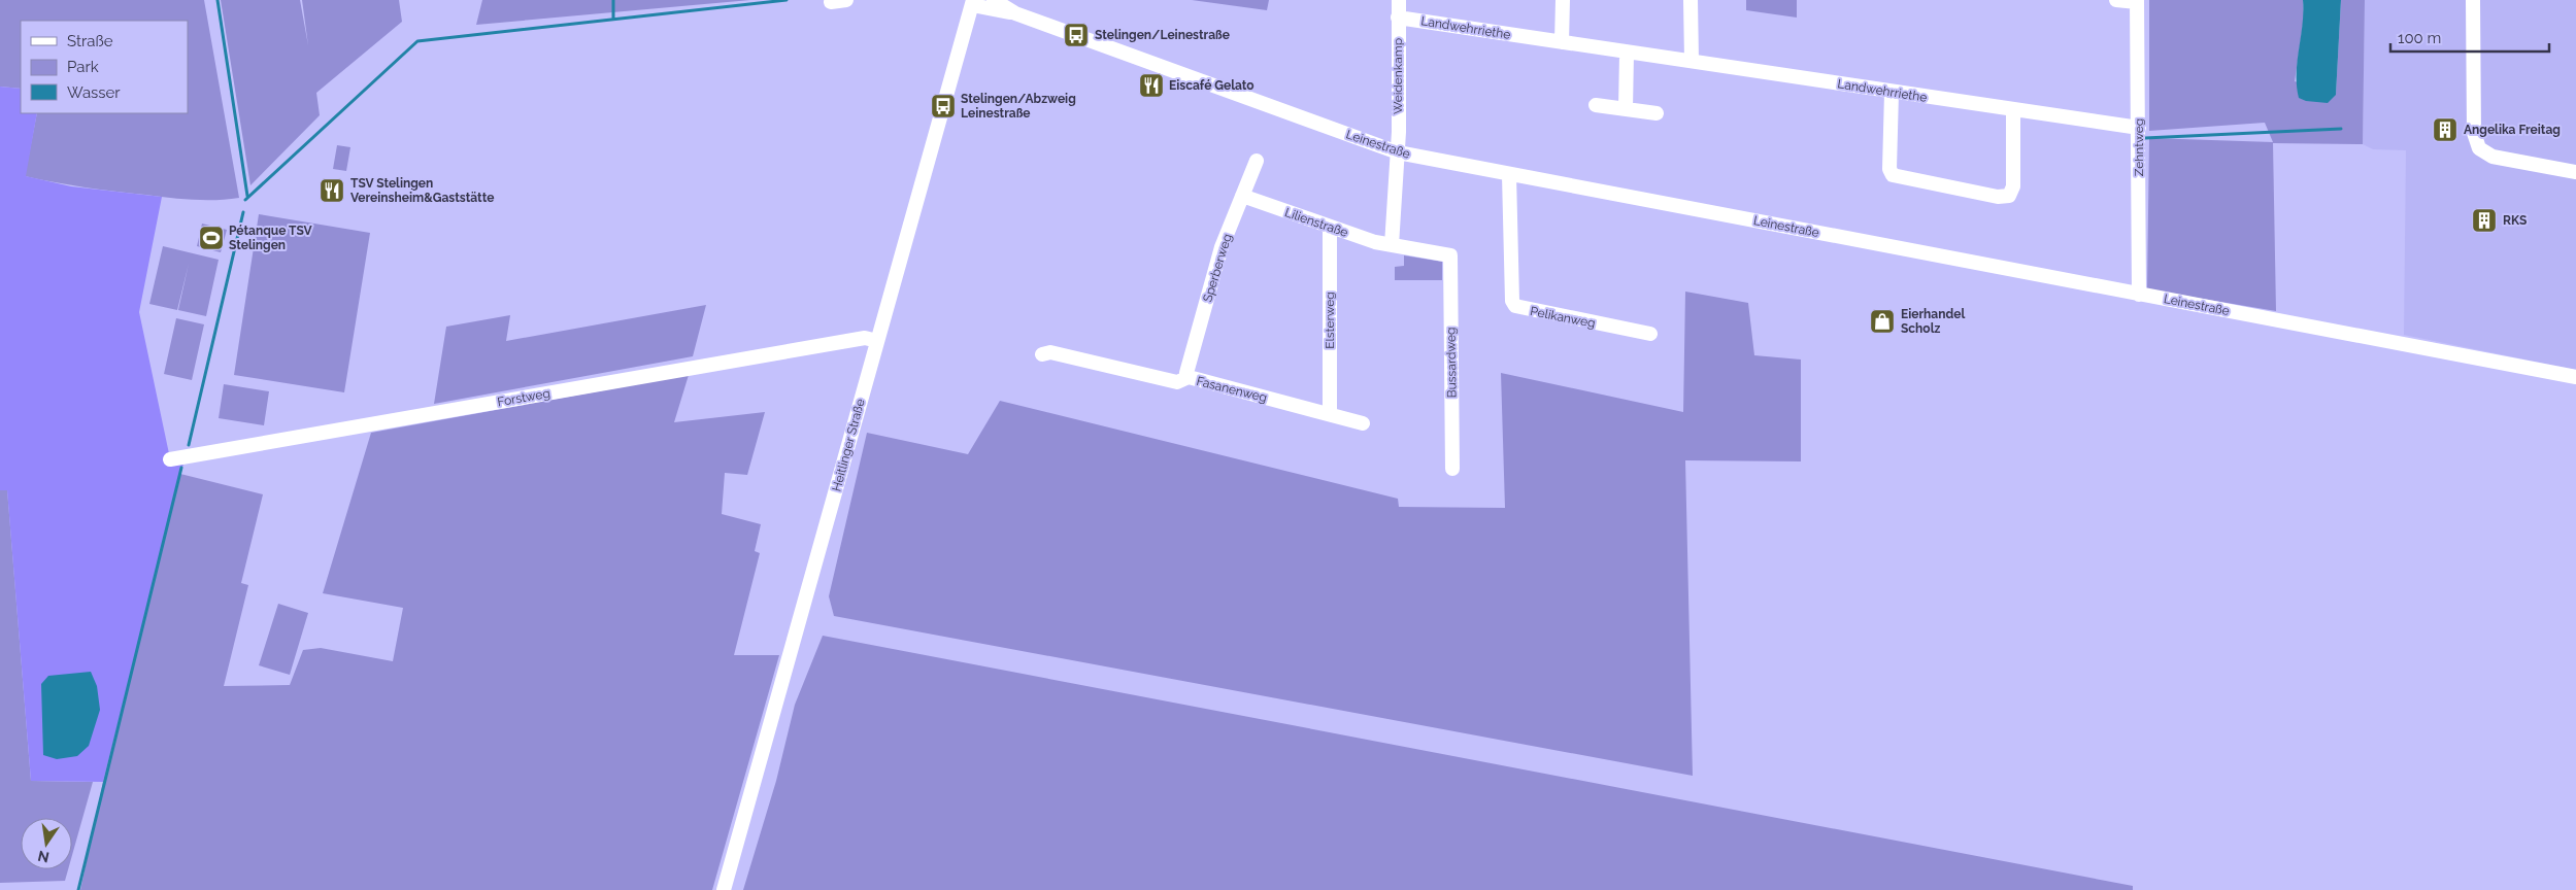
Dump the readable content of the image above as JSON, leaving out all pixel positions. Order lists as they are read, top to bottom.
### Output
{
  "streets": {
    "street": [
      "Landwehrriethe",
      "Weidenkamp",
      "Leinestraße",
      "Zehntweg",
      "Lilienstraße",
      "Sperberweg",
      "Pelikanweg",
      "Elsterweg",
      "Bussardweg",
      "Fasanenweg",
      "Forstweg",
      "Heitlinger Straße"
    ]
  },
  "crossings": [
    ["Landwehrriethe", "Weidenkamp"],
    ["Landwehrriethe", "Zehntweg"],
    ["Weidenkamp", "Leinestraße"],
    ["Leinestraße", "Zehntweg"],
    ["Leinestraße", "Pelikanweg"],
    ["Leinestraße", "Heitlinger Straße"],
    ["Lilienstraße", "Sperberweg"],
    ["Lilienstraße", "Elsterweg"],
    ["Lilienstraße", "Bussardweg"],
    ["Sperberweg", "Fasanenweg"],
    ["Elsterweg", "Fasanenweg"],
    ["Forstweg", "Heitlinger Straße"]
  ],
  "places": {
    "bus stop": ["Stelingen/Leinestraße", "Stelingen/Abzweig Leinestraße"],
    "restaurant": ["Eiscafé Gelato", "TSV Stelingen Vereinsheim&Gaststätte"],
    "building": ["Angelika Freitag", "RKS"],
    "sports": ["Pétanque TSV Stelingen"],
    "shop": ["Eierhandel Scholz"]
  },
  "legend": ["Straße", "Park", "Wasser"],
  "scale_bar": "100 m",
  "north": "bottom"
}
